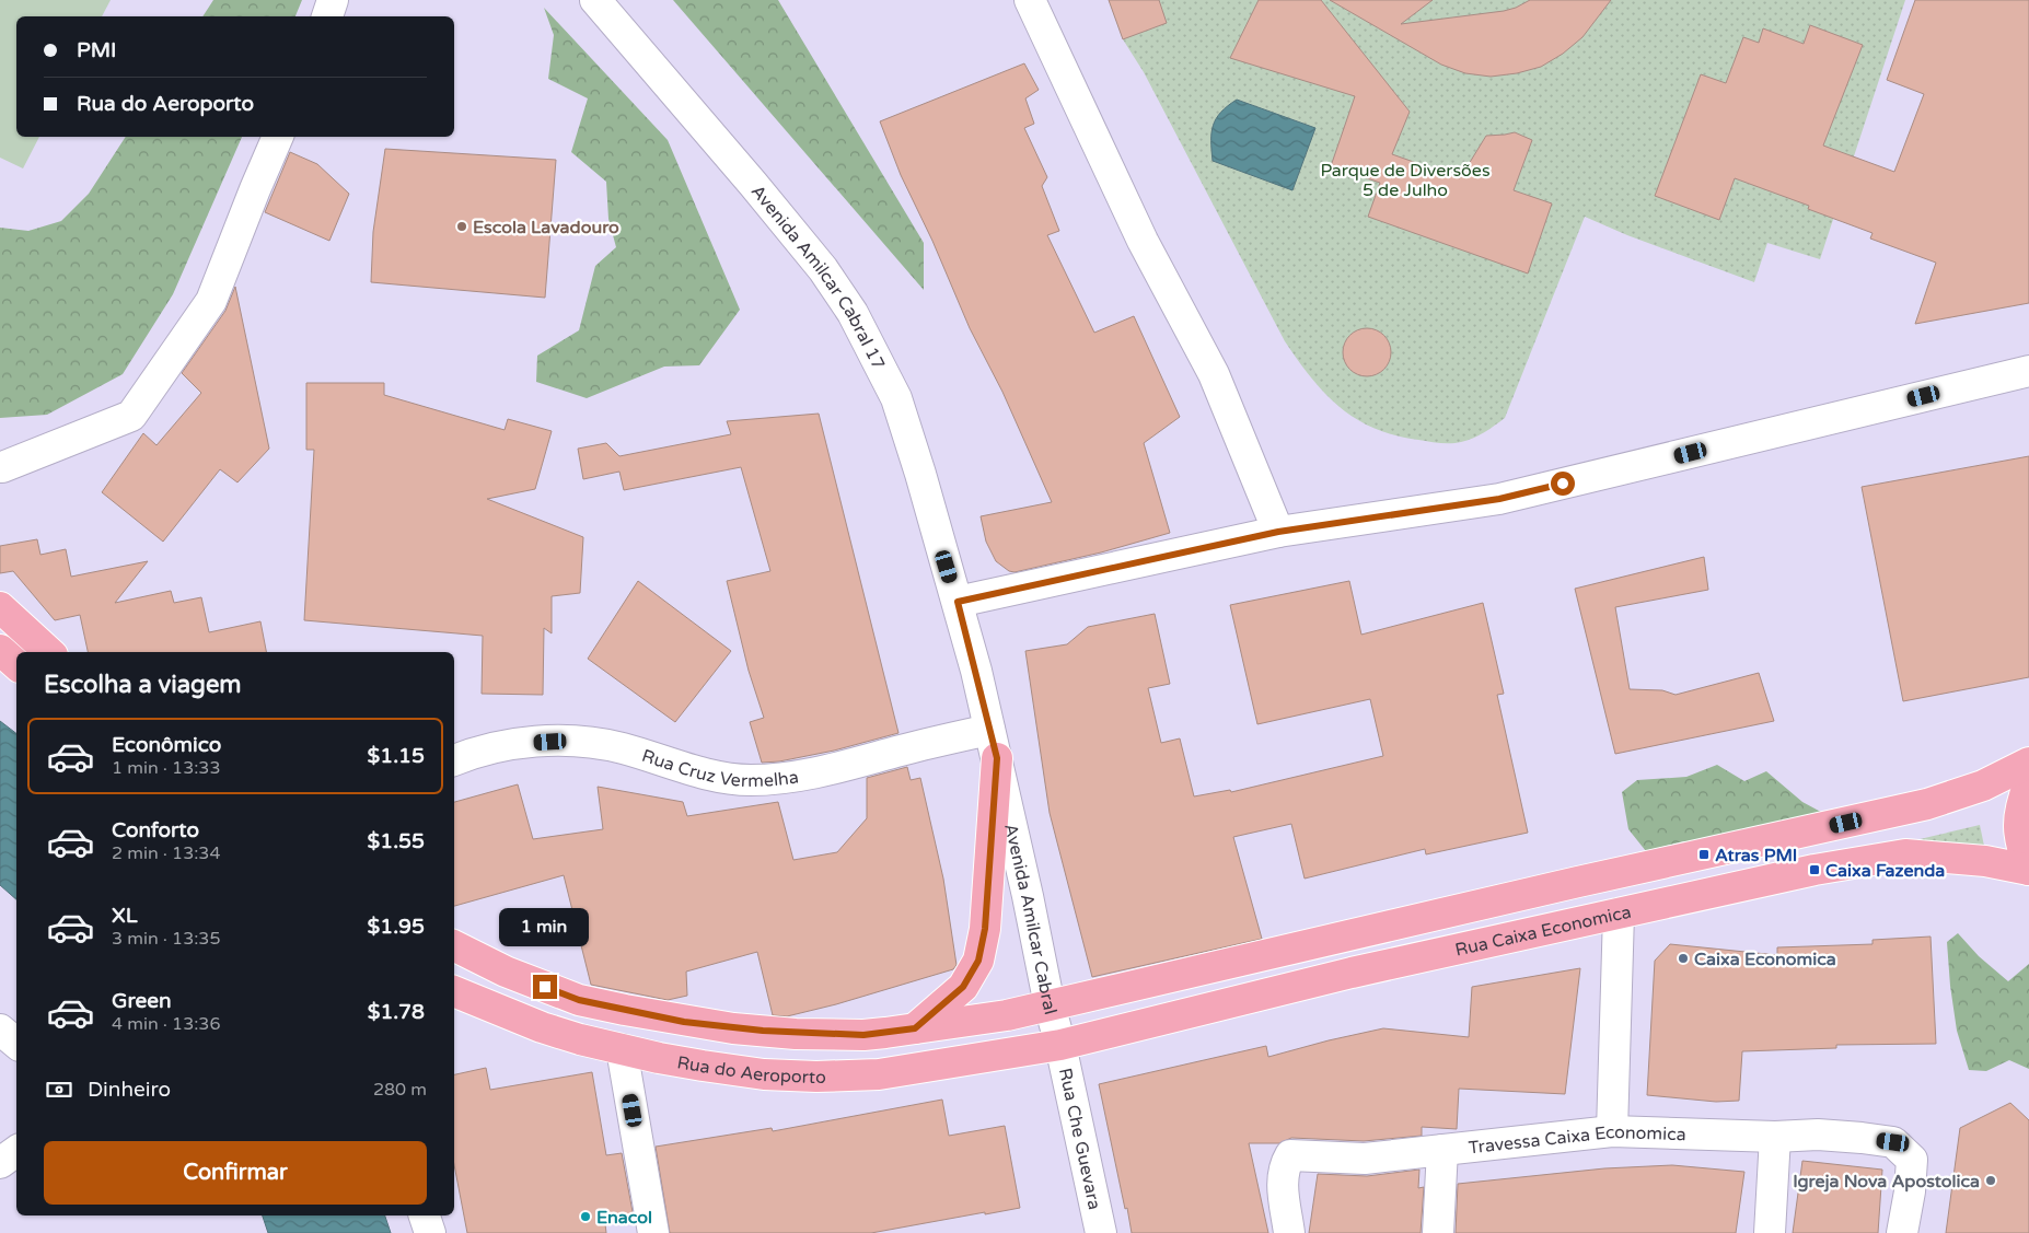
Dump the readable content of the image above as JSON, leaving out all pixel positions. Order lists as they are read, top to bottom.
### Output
{
  "streets": {
    "main road": ["Rua Caixa Economica", "Rua do Aeroporto"],
    "street": [
      "Avenida Amilcar Cabral 17",
      "Rua Cruz Vermelha",
      "Avenida Amilcar Cabral",
      "Rua Che Guevara",
      "Travessa Caixa Economica"
    ]
  },
  "crossings": [
    ["Avenida Amilcar Cabral 17", "Avenida Amilcar Cabral"],
    ["Rua Cruz Vermelha", "Avenida Amilcar Cabral"],
    ["Avenida Amilcar Cabral", "Rua Caixa Economica"],
    ["Avenida Amilcar Cabral", "Rua do Aeroporto"],
    ["Avenida Amilcar Cabral", "Rua Che Guevara"],
    ["Rua Caixa Economica", "Rua do Aeroporto"],
    ["Rua Caixa Economica", "Rua Che Guevara"],
    ["Rua do Aeroporto", "Rua Che Guevara"]
  ],
  "parks": ["Parque de Diversões 5 de Julho"],
  "places": {
    "other": [
      "Escola Lavadouro",
      "Caixa Economica",
      "Igreja Nova Apostolica",
      "Enacol"
    ],
    "transit": ["Atras PMI", "Caixa Fazenda"]
  },
  "page": {
    "banner": ["PMI", "Rua do Aeroporto"],
    "heading": "Escolha a viagem",
    "list": [
      {
        "name": "Econômico",
        "note": "1 min · 13:33",
        "value": "$1.15"
      },
      {
        "name": "Conforto",
        "note": "2 min · 13:34",
        "value": "$1.55"
      },
      {
        "name": "XL",
        "note": "3 min · 13:35",
        "value": "$1.95"
      },
      {
        "name": "Green",
        "note": "4 min · 13:36",
        "value": "$1.78"
      }
    ],
    "bubble": "1 min",
    "pay": ["Dinheiro", "280 m"],
    "buttons": "Confirmar"
  }
}
